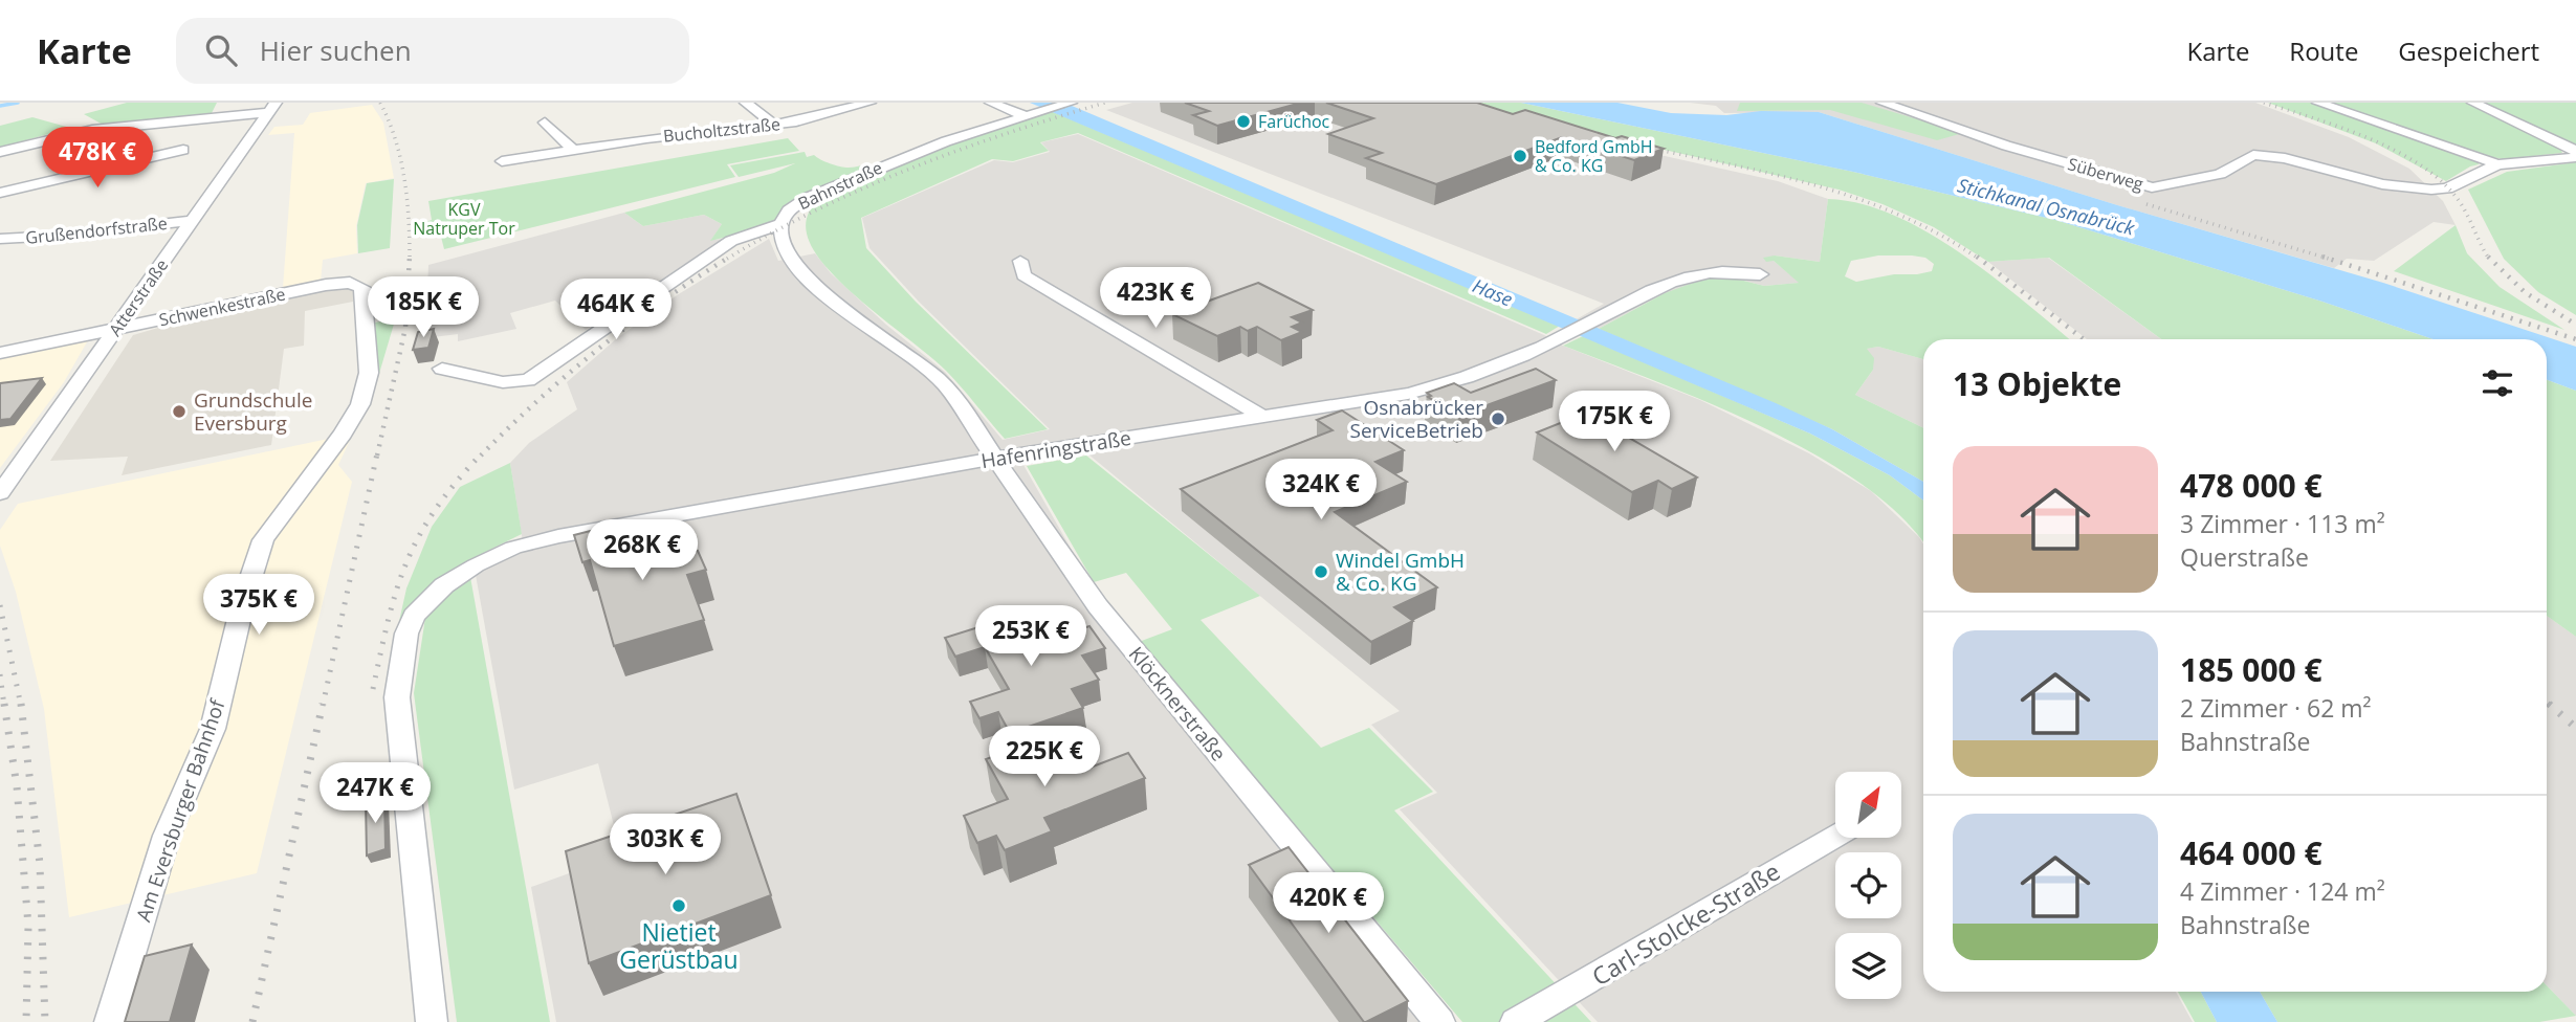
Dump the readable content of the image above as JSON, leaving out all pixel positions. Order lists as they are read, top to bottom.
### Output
{
  "streets": {
    "street": [
      "Bucholtzstraße",
      "Süberweg",
      "Bahnstraße",
      "Grußendorfstraße",
      "Atterstraße",
      "Schwenkestraße",
      "Hafenringstraße",
      "Klöcknerstraße",
      "Am Eversburger Bahnhof",
      "Carl-Stolcke-Straße"
    ]
  },
  "crossings": [
    ["Bahnstraße", "Klöcknerstraße"],
    ["Grußendorfstraße", "Atterstraße"],
    ["Atterstraße", "Schwenkestraße"],
    ["Schwenkestraße", "Am Eversburger Bahnhof"],
    ["Hafenringstraße", "Klöcknerstraße"]
  ],
  "water": ["Stichkanal Osnabrück", "Hase"],
  "parks": ["KGV Natruper Tor"],
  "places": [
    "Farüchoc",
    "Bedford GmbH & Co. KG",
    "Grundschule Eversburg",
    "Osnabrücker ServiceBetrieb",
    "Windel GmbH & Co. KG",
    "Nietiet Gerüstbau"
  ],
  "north": "top right",
  "page": {
    "header": "Karte",
    "search": "Hier suchen",
    "nav": ["Karte", "Route", "Gespeichert"],
    "price": [
      "478K €",
      "423K €",
      "185K €",
      "464K €",
      "175K €",
      "324K €",
      "268K €",
      "375K €",
      "253K €",
      "225K €",
      "247K €",
      "303K €",
      "420K €"
    ],
    "heading": "13 Objekte",
    "list": [
      {
        "name": "478 000 €",
        "note": "3 Zimmer · 113 m² · Querstraße"
      },
      {
        "name": "185 000 €",
        "note": "2 Zimmer · 62 m² · Bahnstraße"
      },
      {
        "name": "464 000 €",
        "note": "4 Zimmer · 124 m² · Bahnstraße"
      }
    ]
  }
}
